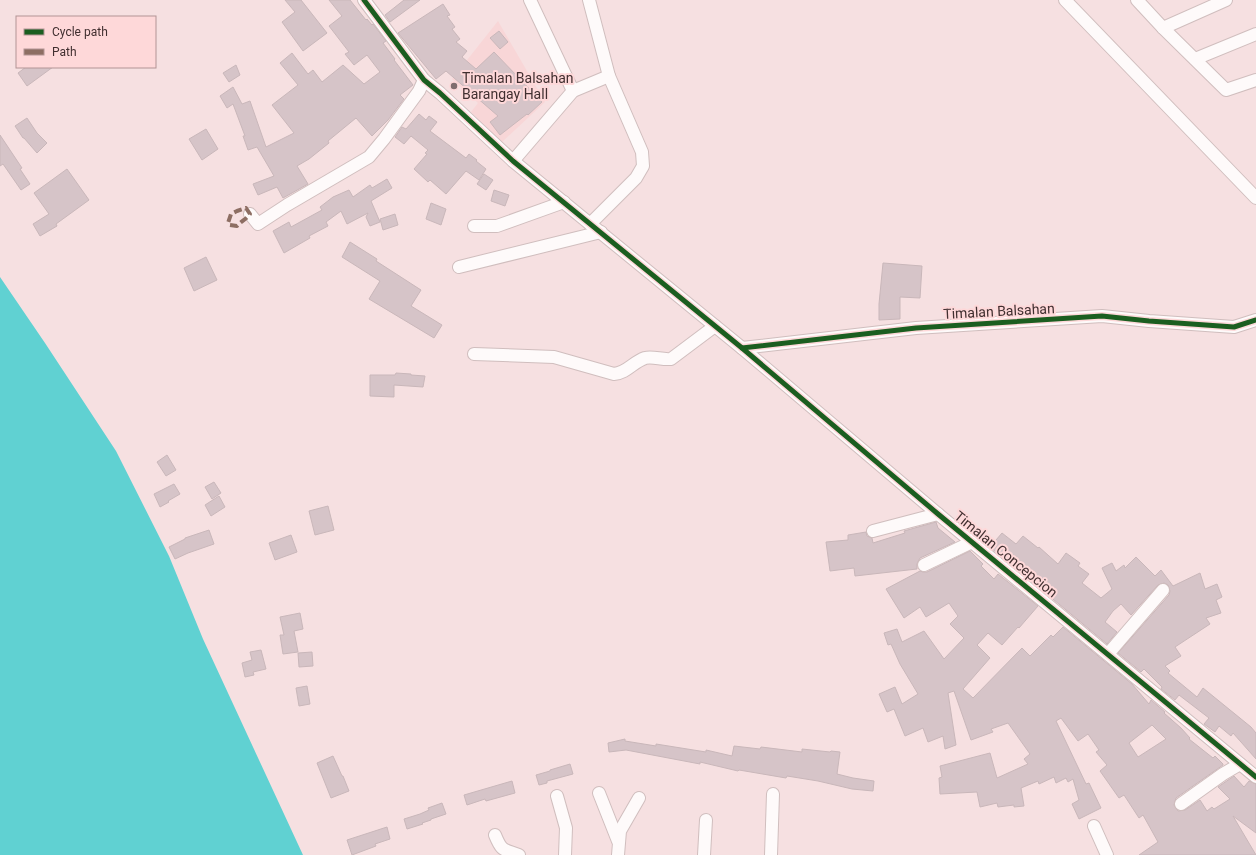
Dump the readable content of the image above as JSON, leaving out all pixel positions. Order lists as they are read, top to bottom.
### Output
{
  "streets": {
    "street": ["Timalan Balsahan", "Timalan Concepcion"]
  },
  "crossings": [
    ["Timalan Balsahan", "Timalan Concepcion"]
  ],
  "places": ["Timalan Balsahan Barangay Hall"],
  "legend": ["Cycle path", "Path"]
}
